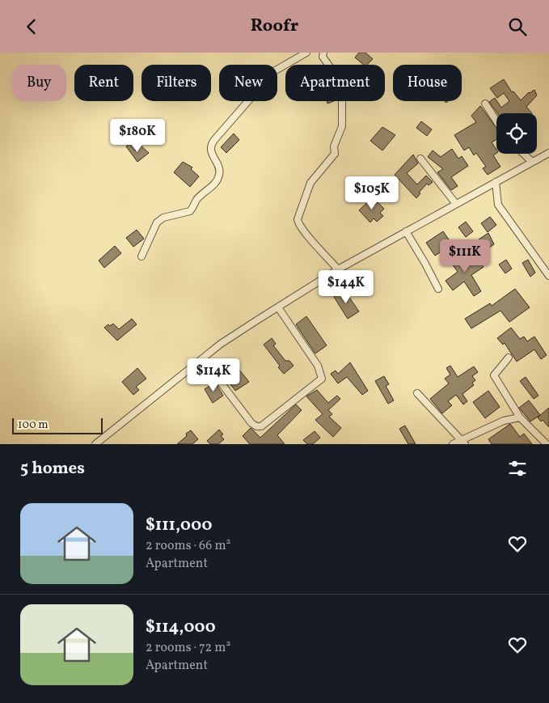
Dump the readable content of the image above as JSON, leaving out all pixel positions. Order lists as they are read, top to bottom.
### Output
{
  "scale_bar": "100 m",
  "page": {
    "header": "Roofr",
    "chip": [
      "Buy",
      "Rent",
      "Filters",
      "New",
      "Apartment",
      "House"
    ],
    "price": [
      "$180K",
      "$105K",
      "$111K",
      "$144K",
      "$114K"
    ],
    "scale": "100 m",
    "heading": "5 homes",
    "list": [
      {
        "name": "$111,000",
        "note": "2 rooms · 66 m² · Apartment"
      },
      {
        "name": "$114,000",
        "note": "2 rooms · 72 m² · Apartment"
      }
    ]
  }
}
